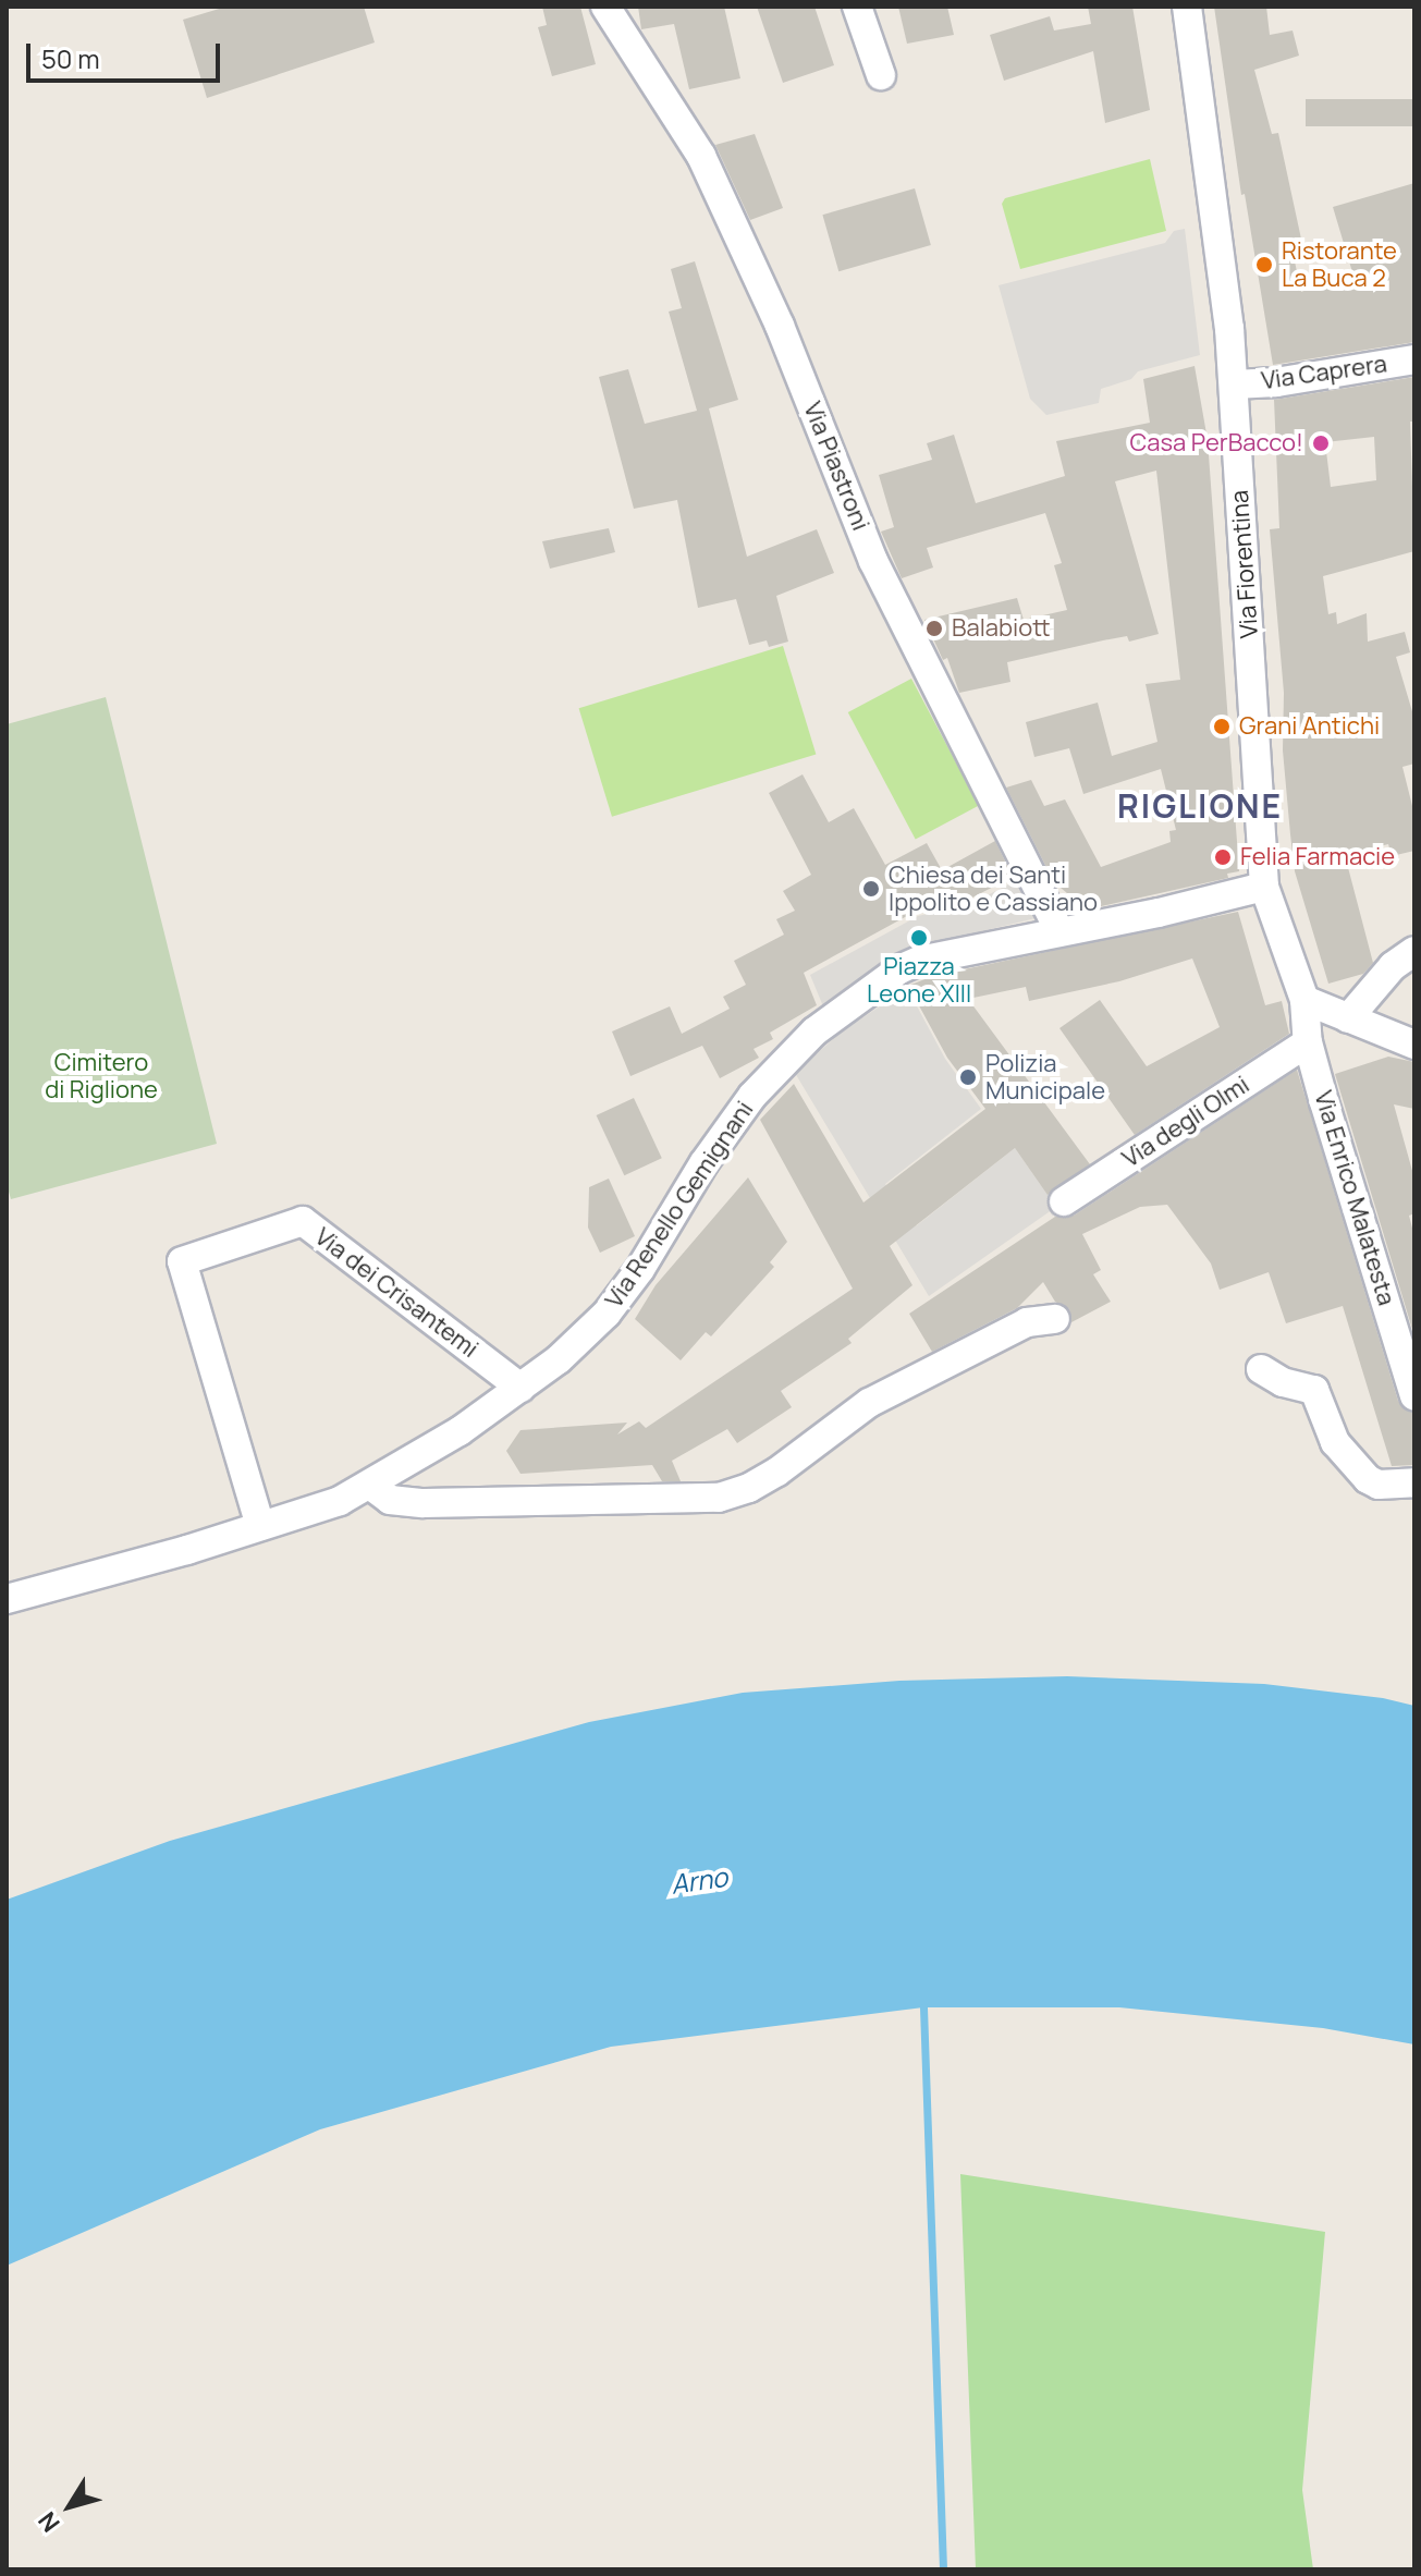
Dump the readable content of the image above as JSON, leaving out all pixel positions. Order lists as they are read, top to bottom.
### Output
{
  "streets": {
    "street": [
      "Via Caprera",
      "Via Piastroni",
      "Via Fiorentina",
      "Via degli Olmi",
      "Via Enrico Malatesta",
      "Via Renello Gemignani",
      "Via dei Crisantemi"
    ]
  },
  "crossings": [
    ["Via Caprera", "Via Fiorentina"],
    ["Via Piastroni", "Via Renello Gemignani"],
    ["Via Fiorentina", "Via Enrico Malatesta"],
    ["Via Fiorentina", "Via Renello Gemignani"],
    ["Via degli Olmi", "Via Enrico Malatesta"],
    ["Via Renello Gemignani", "Via dei Crisantemi"]
  ],
  "districts": ["RIGLIONE"],
  "water": ["Arno"],
  "parks": ["Cimitero di Riglione"],
  "places": [
    "Ristorante La Buca 2",
    "Casa PerBacco!",
    "Balabiott",
    "Grani Antichi",
    "Felia Farmacie",
    "Chiesa dei Santi Ippolito e Cassiano",
    "Piazza Leone XIII",
    "Polizia Municipale"
  ],
  "scale_bar": "50 m",
  "north": "bottom left"
}
